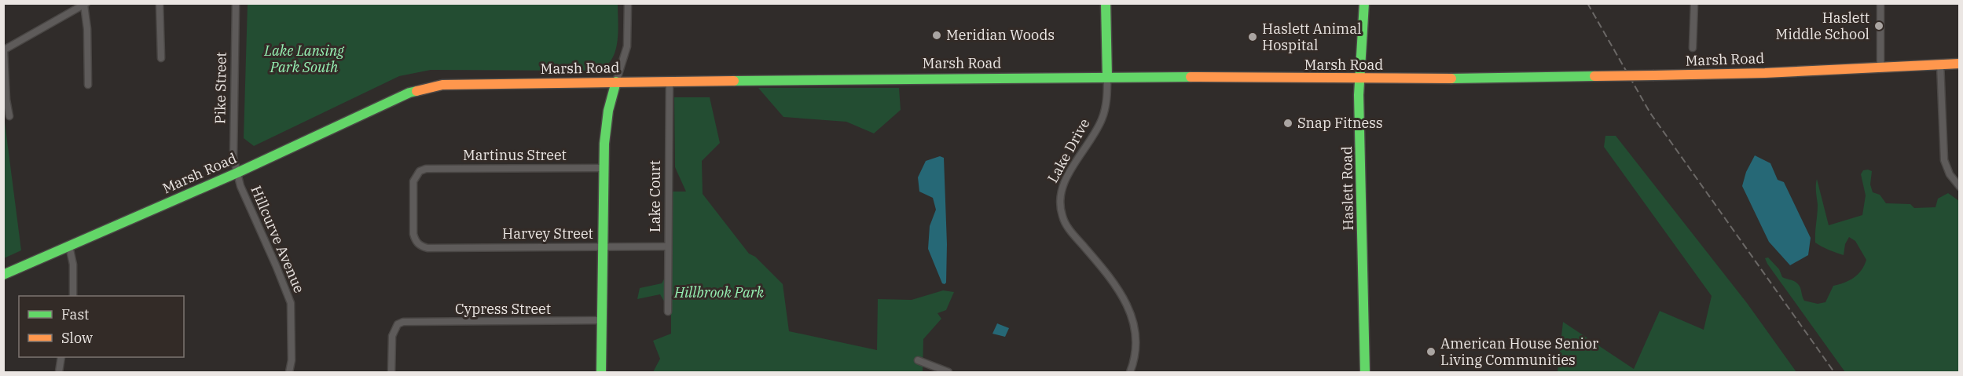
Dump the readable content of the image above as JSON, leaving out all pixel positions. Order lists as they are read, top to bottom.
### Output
{
  "streets": {
    "main road": ["Marsh Road", "Lake Drive", "Haslett Road"],
    "street": [
      "Pike Street",
      "Martinus Street",
      "Lake Court",
      "Harvey Street",
      "Hillcurve Avenue",
      "Cypress Street"
    ]
  },
  "crossings": [
    ["Marsh Road", "Pike Street"],
    ["Marsh Road", "Lake Drive"],
    ["Marsh Road", "Haslett Road"],
    ["Marsh Road", "Lake Court"],
    ["Marsh Road", "Hillcurve Avenue"],
    ["Pike Street", "Hillcurve Avenue"],
    ["Martinus Street", "Harvey Street"],
    ["Lake Court", "Harvey Street"]
  ],
  "parks": ["Lake Lansing Park South", "Hillbrook Park"],
  "places": [
    "Haslett Middle School",
    "Meridian Woods",
    "Haslett Animal Hospital",
    "Snap Fitness",
    "American House Senior Living Communities"
  ],
  "legend": ["Fast", "Slow"]
}
